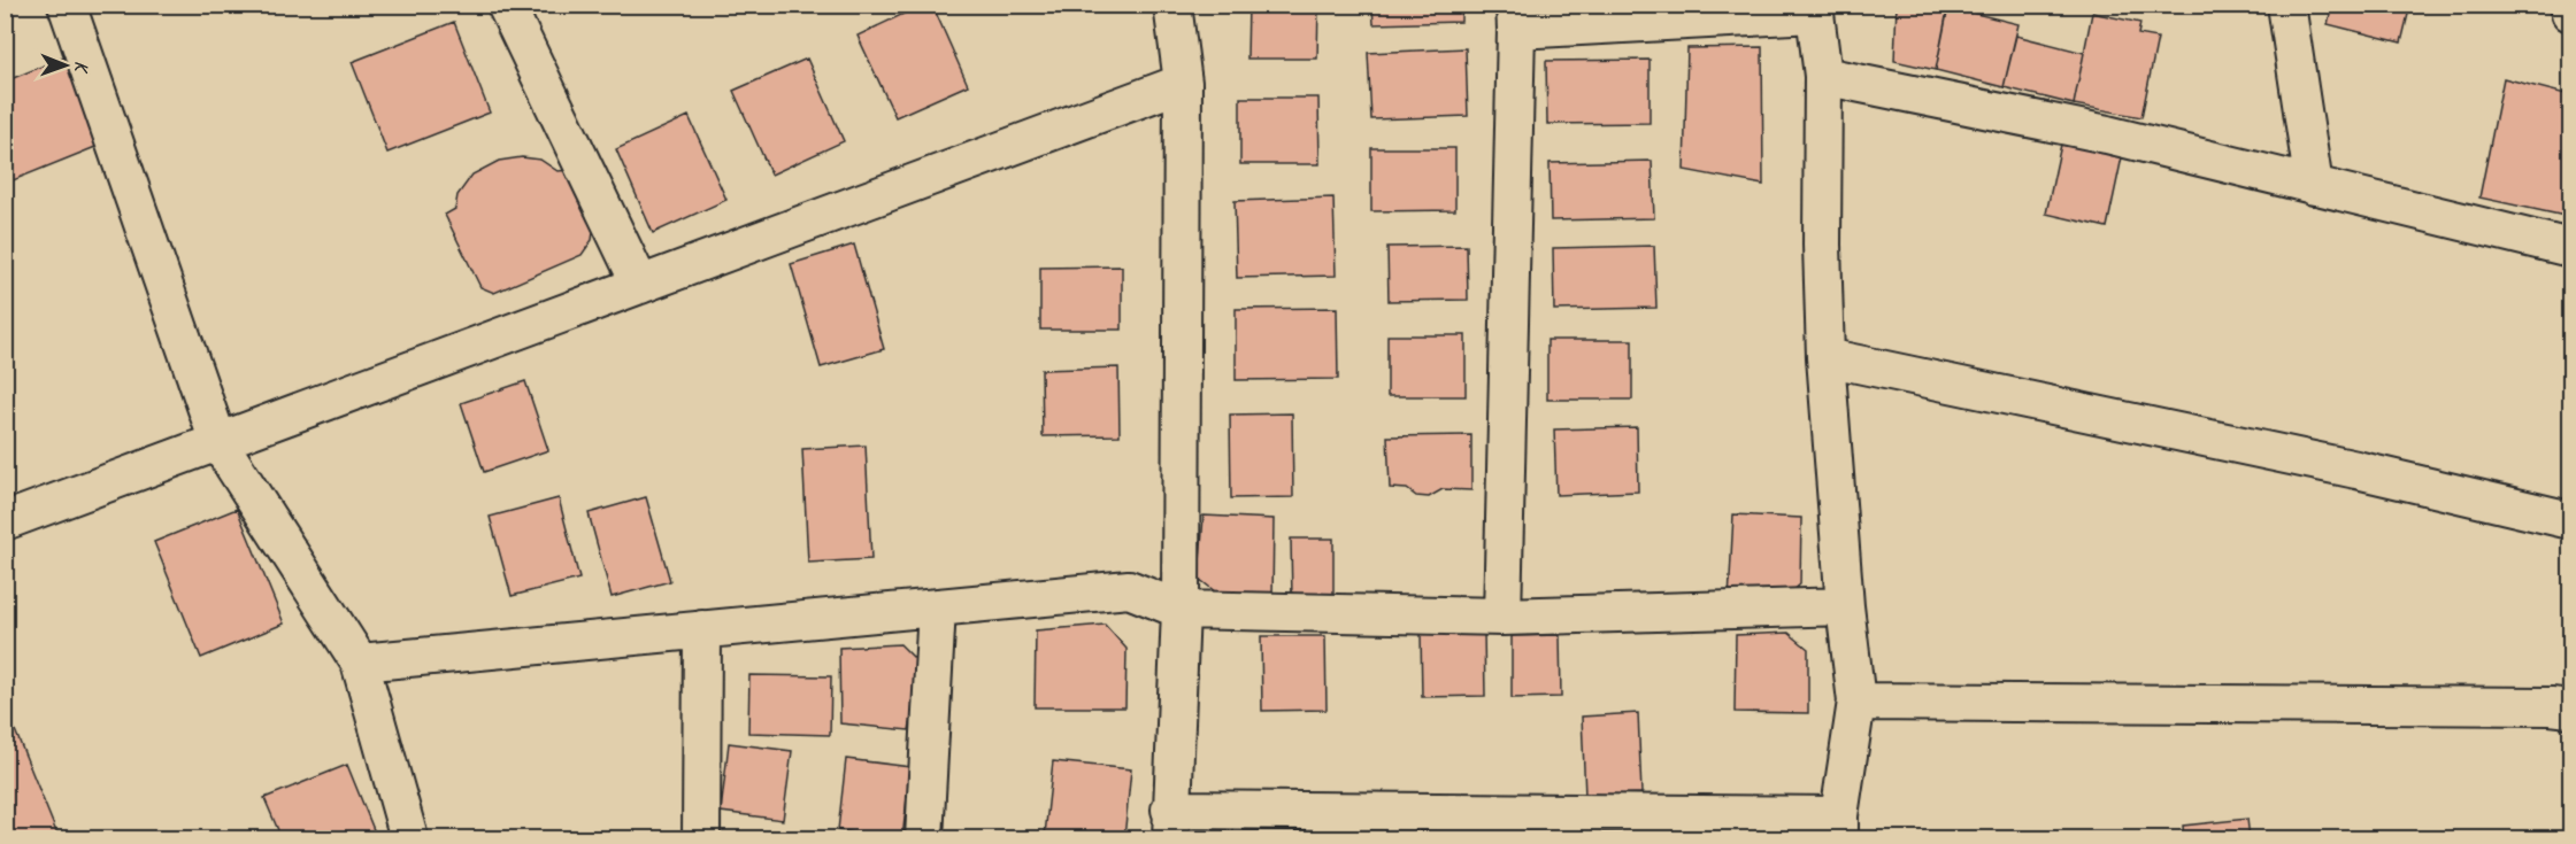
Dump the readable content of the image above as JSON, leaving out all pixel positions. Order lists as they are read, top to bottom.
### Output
{
  "north": "right"
}
